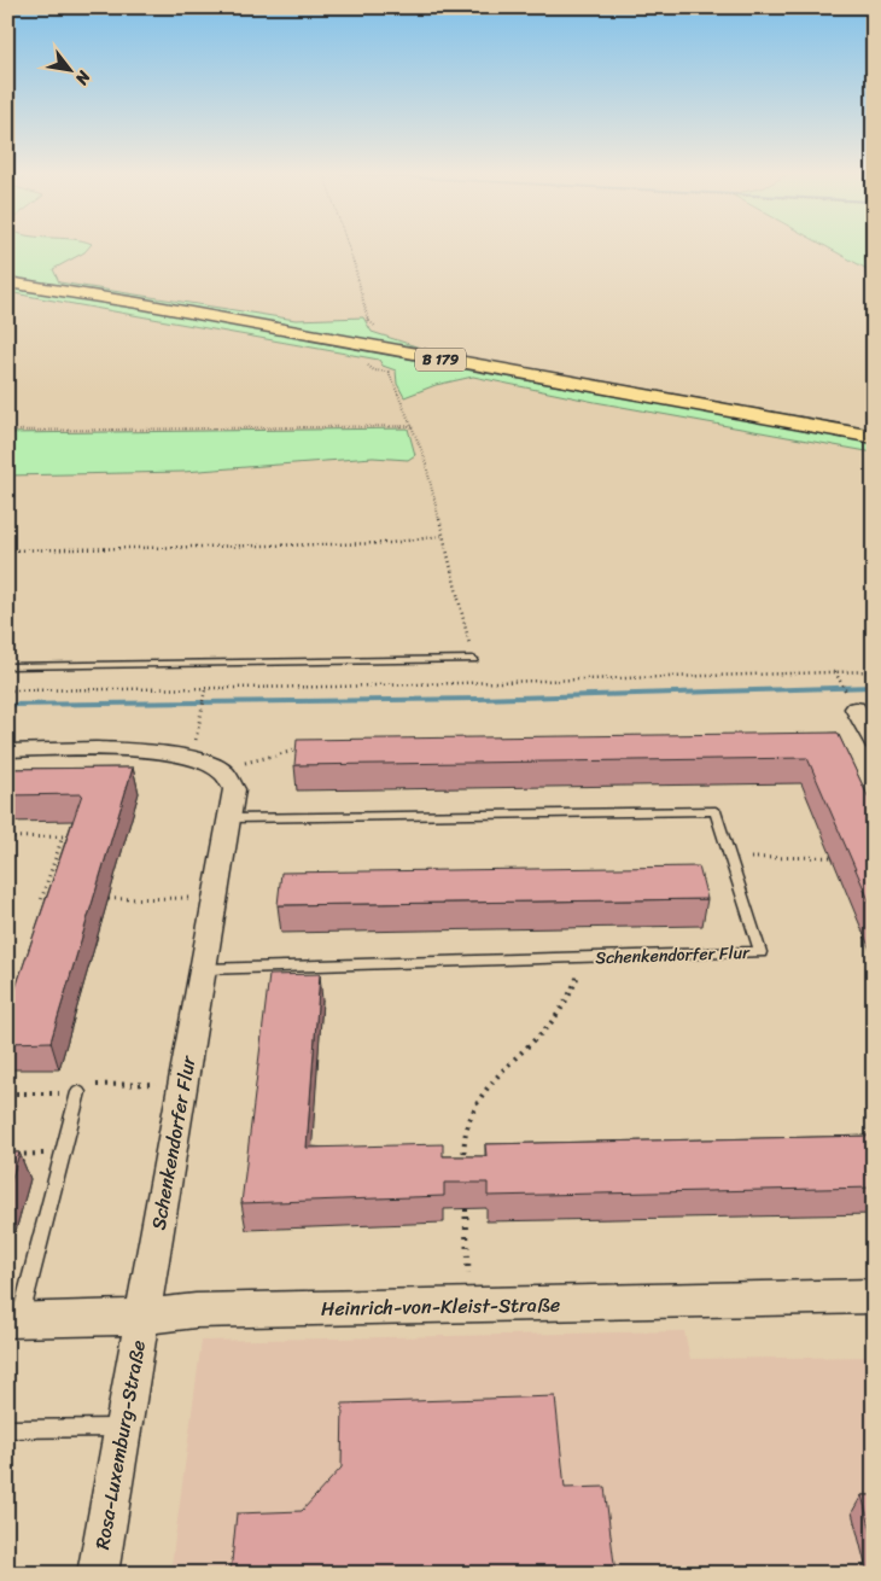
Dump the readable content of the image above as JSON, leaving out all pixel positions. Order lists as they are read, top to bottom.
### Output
{
  "streets": {
    "main road": ["B 179"],
    "street": ["Schenkendorfer Flur", "Heinrich-von-Kleist-Straße", "Rosa-Luxemburg-Straße"]
  },
  "crossings": [
    ["Schenkendorfer Flur", "Heinrich-von-Kleist-Straße"],
    ["Schenkendorfer Flur", "Rosa-Luxemburg-Straße"],
    ["Heinrich-von-Kleist-Straße", "Rosa-Luxemburg-Straße"]
  ],
  "north": "bottom right"
}
